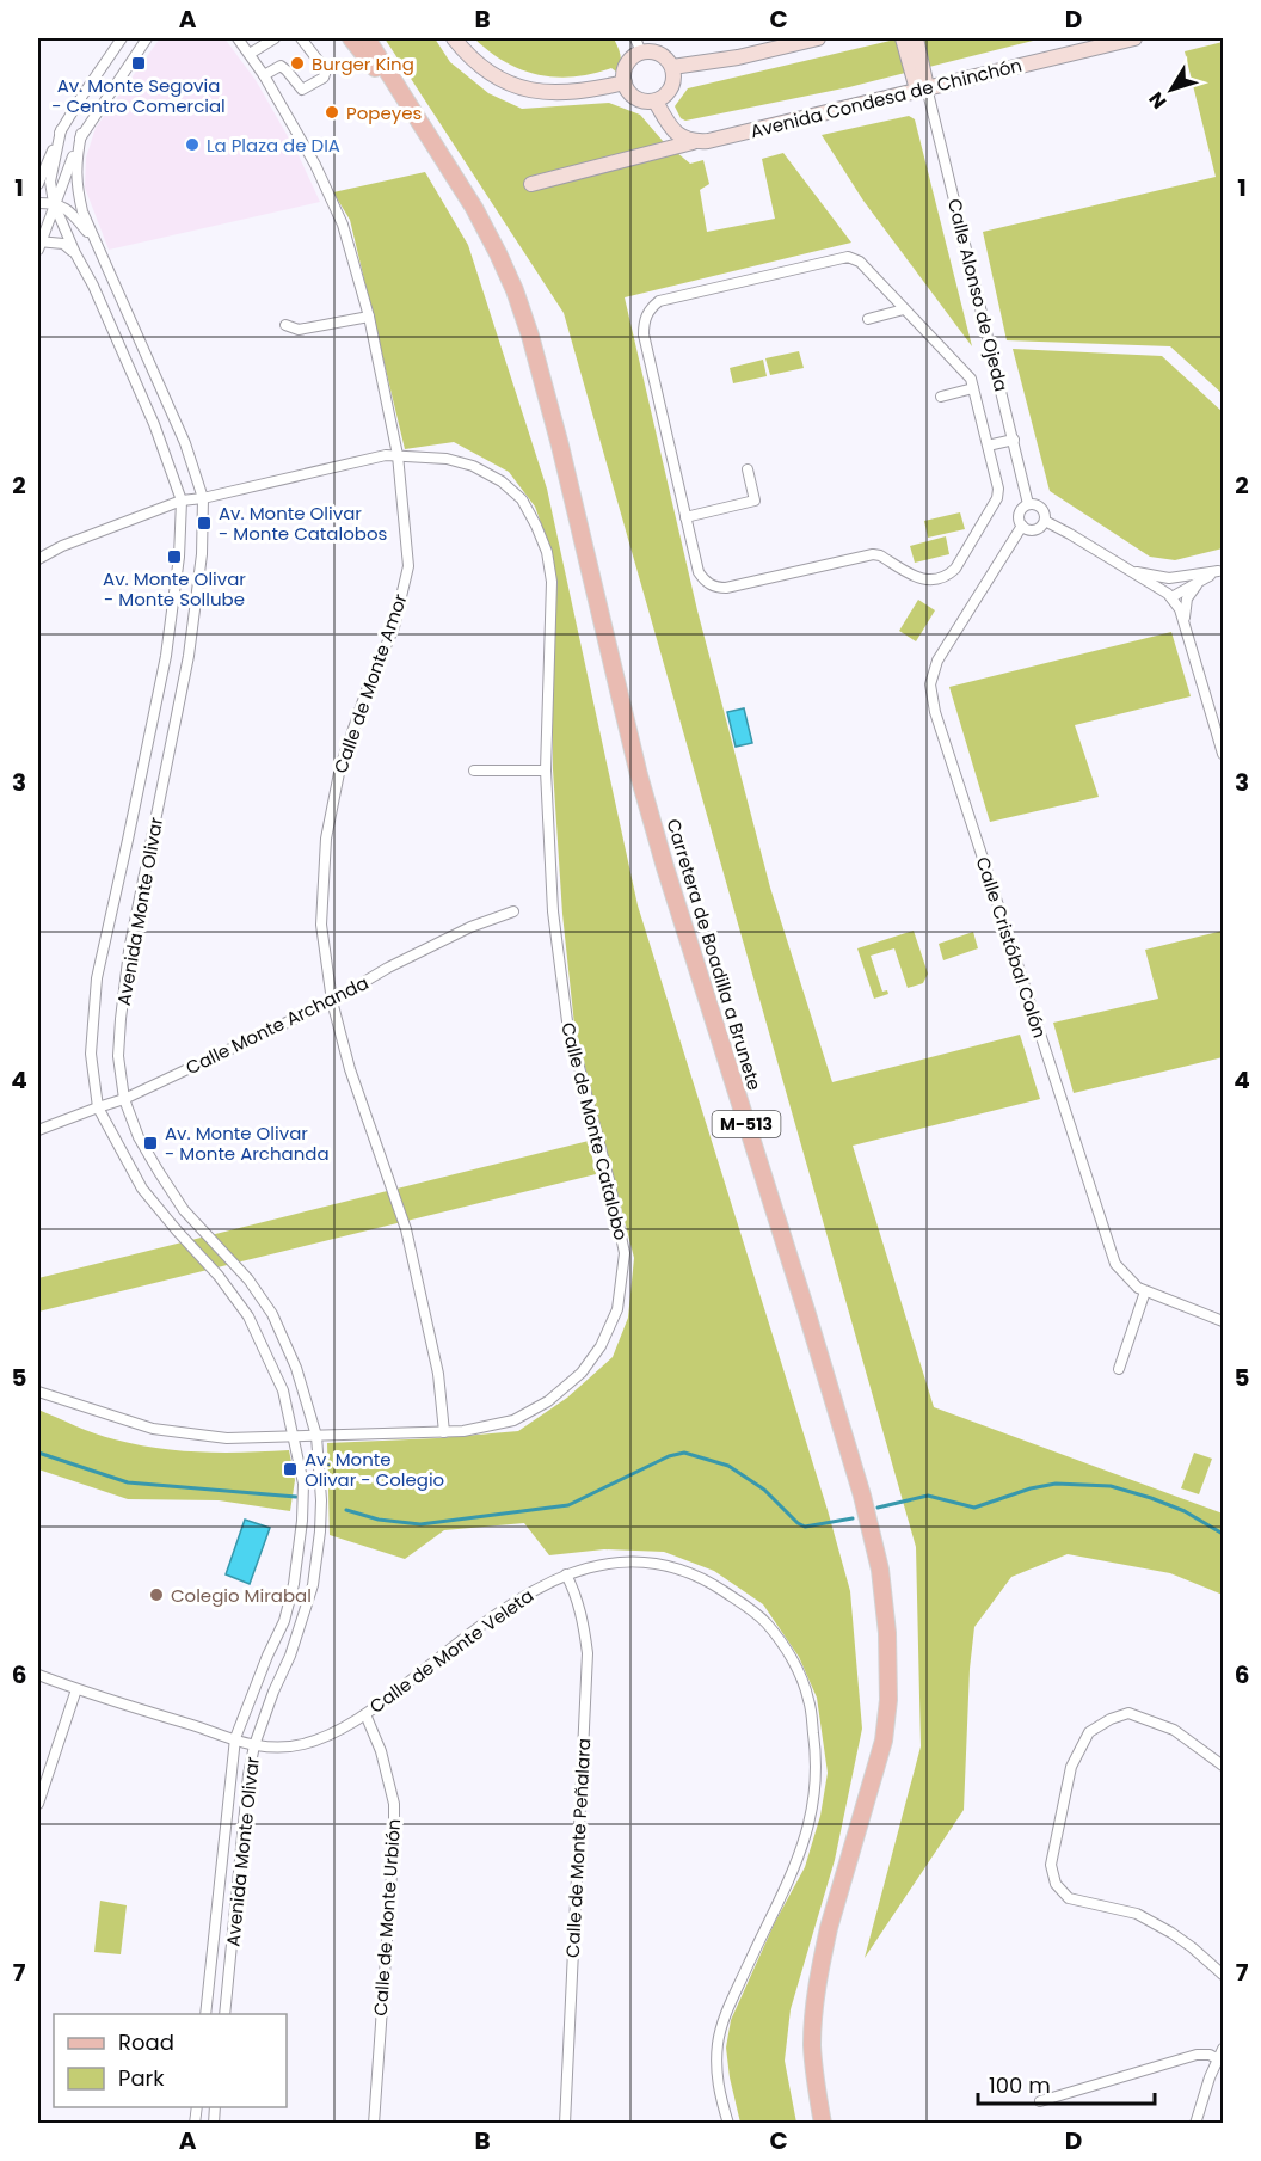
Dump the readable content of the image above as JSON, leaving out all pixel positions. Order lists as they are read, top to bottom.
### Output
{
  "streets": {
    "main road": ["Carretera de Boadilla a Brunete", "M-513"],
    "street": [
      "Avenida Condesa de Chinchón",
      "Calle Alonso de Ojeda",
      "Calle de Monte Amor",
      "Avenida Monte Olivar",
      "Calle Cristóbal Colón",
      "Calle Monte Archanda",
      "Calle de Monte Catalobo",
      "Calle de Monte Veleta",
      "Calle de Monte Peñalara",
      "Calle de Monte Urbión"
    ]
  },
  "crossings": [
    ["Avenida Condesa de Chinchón", "Calle Alonso de Ojeda"],
    ["Calle Alonso de Ojeda", "Calle Cristóbal Colón"],
    ["Calle de Monte Amor", "Calle Monte Archanda"],
    ["Calle de Monte Amor", "Calle de Monte Catalobo"],
    ["Avenida Monte Olivar", "Calle Monte Archanda"],
    ["Avenida Monte Olivar", "Calle de Monte Catalobo"],
    ["Avenida Monte Olivar", "Calle de Monte Veleta"],
    ["Calle de Monte Veleta", "Calle de Monte Peñalara"],
    ["Calle de Monte Veleta", "Calle de Monte Urbión"]
  ],
  "places": {
    "transit": [
      "Av. Monte Segovia - Centro Comercial",
      "Av. Monte Olivar - Monte Catalobos",
      "Av. Monte Olivar - Monte Sollube",
      "Av. Monte Olivar - Monte Archanda",
      "Av. Monte Olivar - Colegio"
    ],
    "other": [
      "Burger King",
      "Popeyes",
      "La Plaza de DIA",
      "Colegio Mirabal"
    ]
  },
  "legend": ["Road", "Park"],
  "scale_bar": "100 m",
  "north": "bottom left",
  "grid": {
    "columns": [
      "A",
      "B",
      "C",
      "D"
    ],
    "rows": [
      "1",
      "2",
      "3",
      "4",
      "5",
      "6",
      "7"
    ]
  }
}
